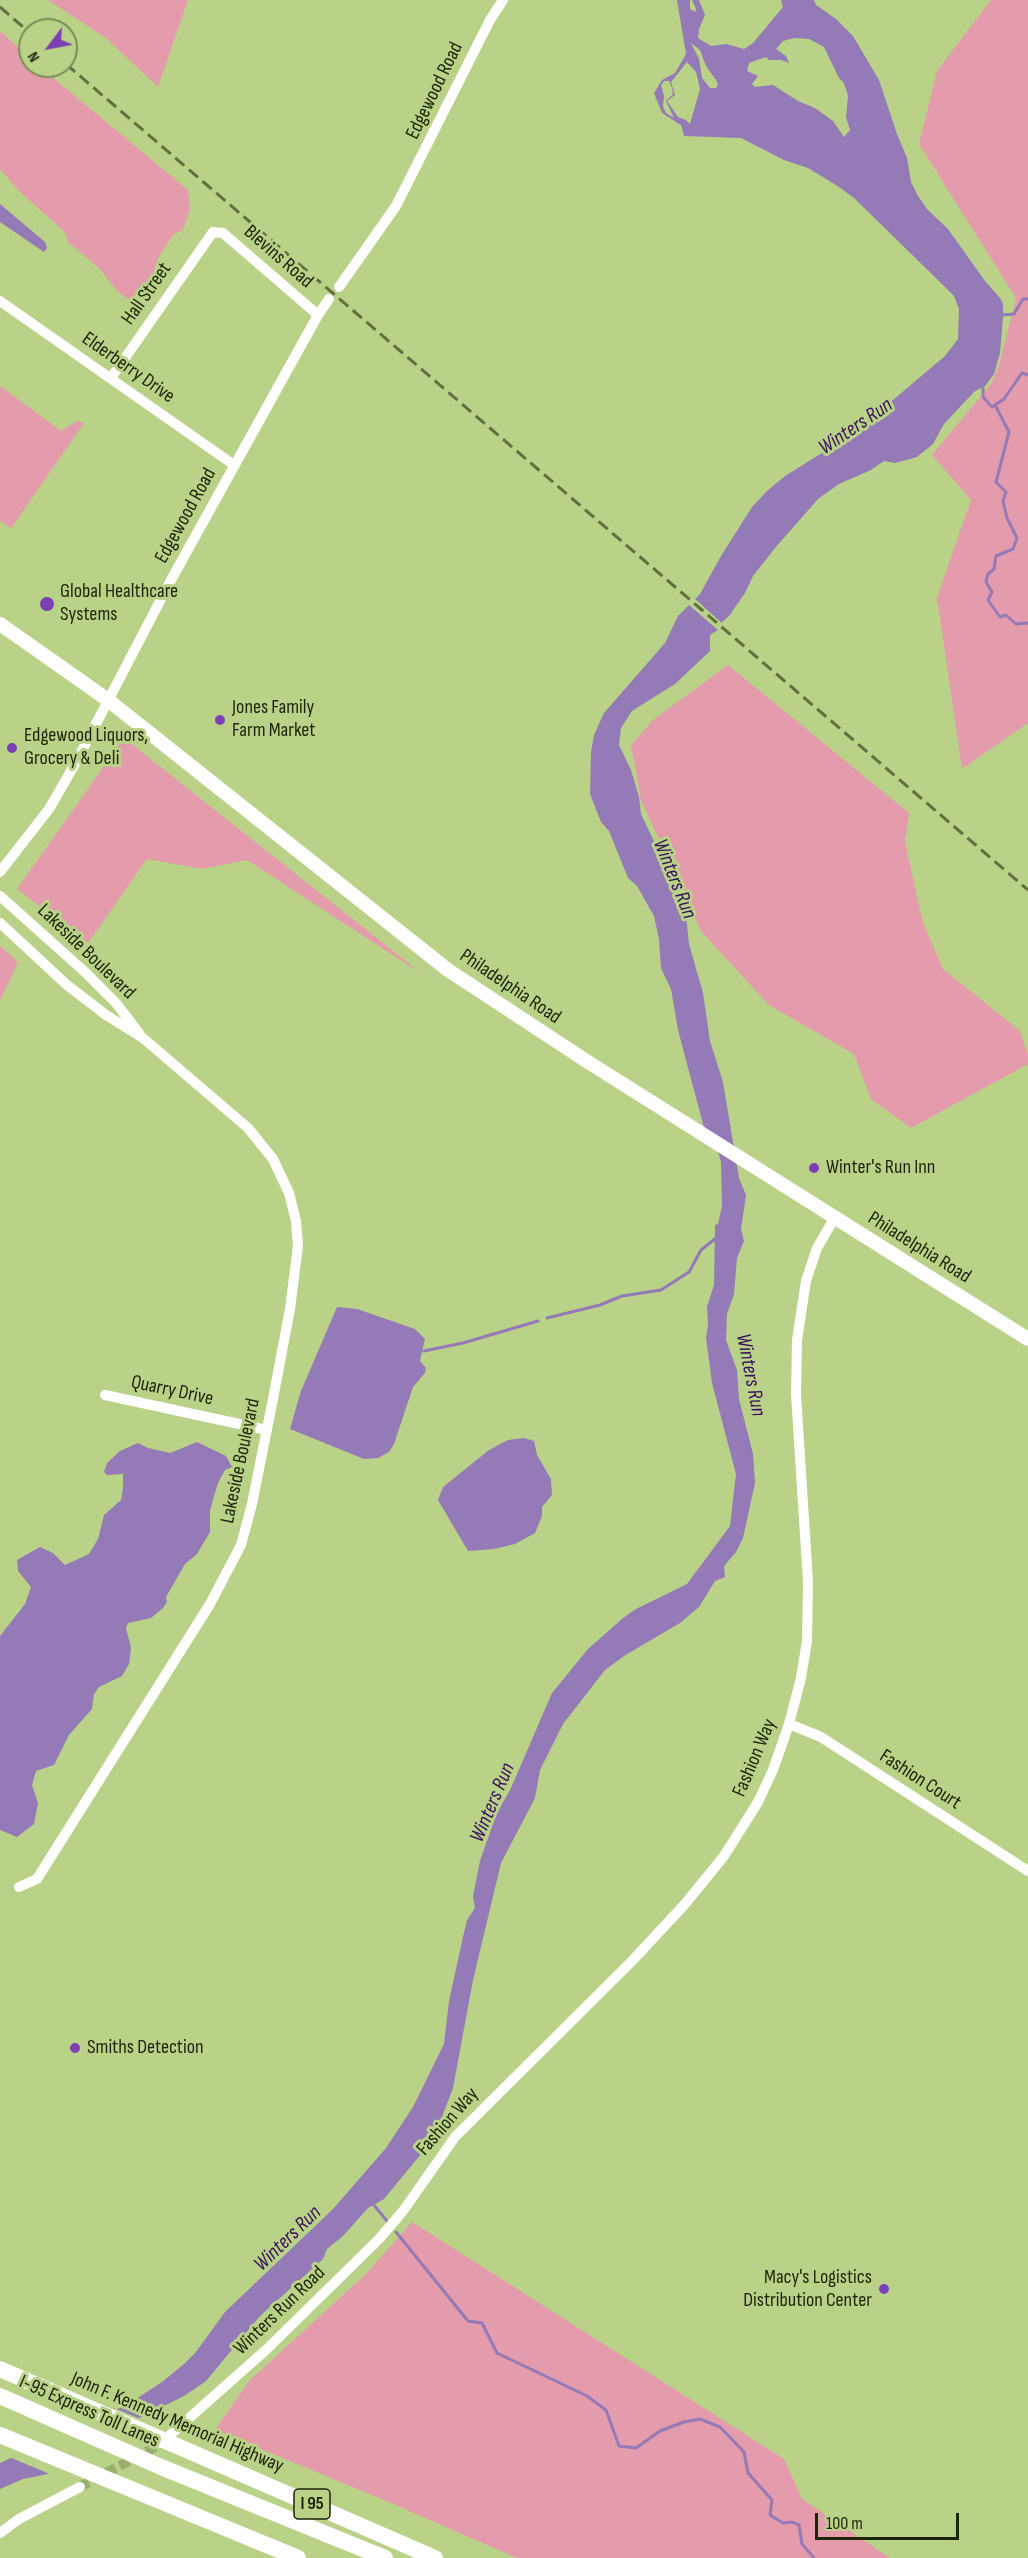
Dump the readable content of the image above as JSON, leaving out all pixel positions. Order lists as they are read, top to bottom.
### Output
{
  "streets": {
    "highway": ["I-95 Express Toll Lanes", "John F. Kennedy Memorial Highway", "I 95"],
    "main road": ["Philadelphia Road"],
    "street": [
      "Edgewood Road",
      "Blevins Road",
      "Hall Street",
      "Elderberry Drive",
      "Lakeside Boulevard",
      "Quarry Drive",
      "Fashion Way",
      "Fashion Court",
      "Winters Run Road"
    ]
  },
  "crossings": [
    ["Edgewood Road", "Blevins Road"],
    ["Edgewood Road", "Elderberry Drive"],
    ["Edgewood Road", "Philadelphia Road"],
    ["Blevins Road", "Hall Street"],
    ["Hall Street", "Elderberry Drive"],
    ["Lakeside Boulevard", "Quarry Drive"],
    ["Philadelphia Road", "Fashion Way"],
    ["Fashion Way", "Fashion Court"],
    ["Fashion Way", "Winters Run Road"]
  ],
  "water": ["Winters Run"],
  "places": [
    "Global Healthcare Systems",
    "Jones Family Farm Market",
    "Edgewood Liquors, Grocery & Deli",
    "Winter's Run Inn",
    "Smiths Detection",
    "Macy's Logistics Distribution Center"
  ],
  "scale_bar": "100 m",
  "north": "bottom left"
}
